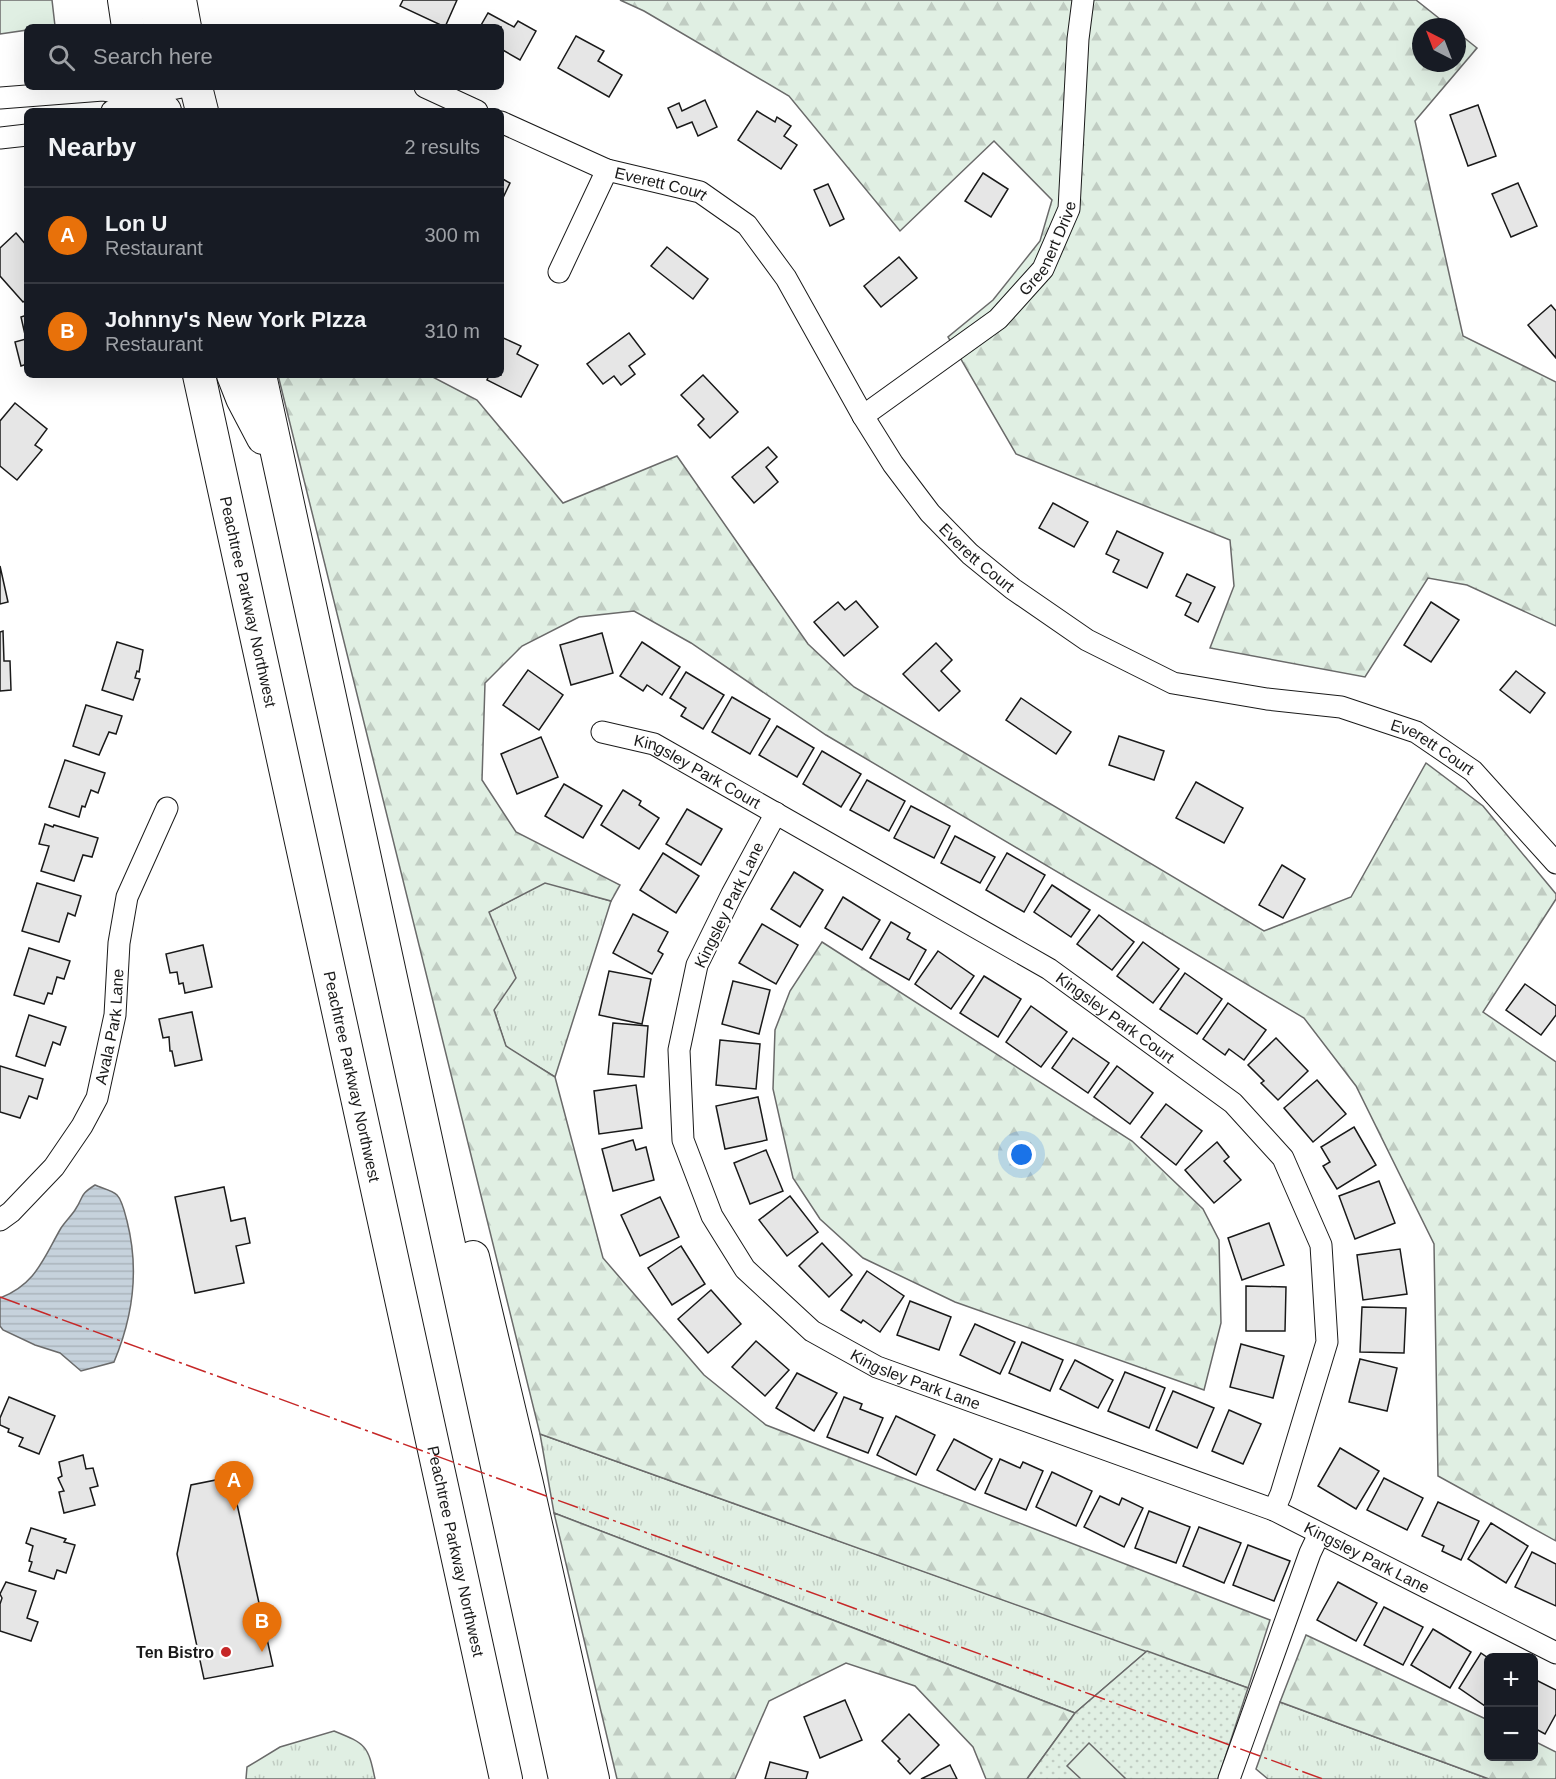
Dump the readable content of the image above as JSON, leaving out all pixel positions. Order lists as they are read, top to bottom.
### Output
{
  "streets": {
    "highway": ["Peachtree Parkway Northwest"],
    "street": [
      "Everett Court",
      "Greenert Drive",
      "Kingsley Park Court",
      "Kingsley Park Lane",
      "Avala Park Lane"
    ]
  },
  "crossings": [
    ["Everett Court", "Greenert Drive"],
    ["Kingsley Park Court", "Kingsley Park Lane"]
  ],
  "places": ["Ten Bistro"],
  "north": "top left",
  "page": {
    "search": "Search here",
    "heading": ["Nearby", "2 results"],
    "list": [
      {
        "mark": "A",
        "name": "Lon U",
        "note": "Restaurant",
        "value": "300 m"
      },
      {
        "mark": "B",
        "name": "Johnny's New York PIzza",
        "note": "Restaurant",
        "value": "310 m"
      }
    ],
    "pins": ["A", "B"],
    "map_buttons": ["+", "−"]
  }
}
